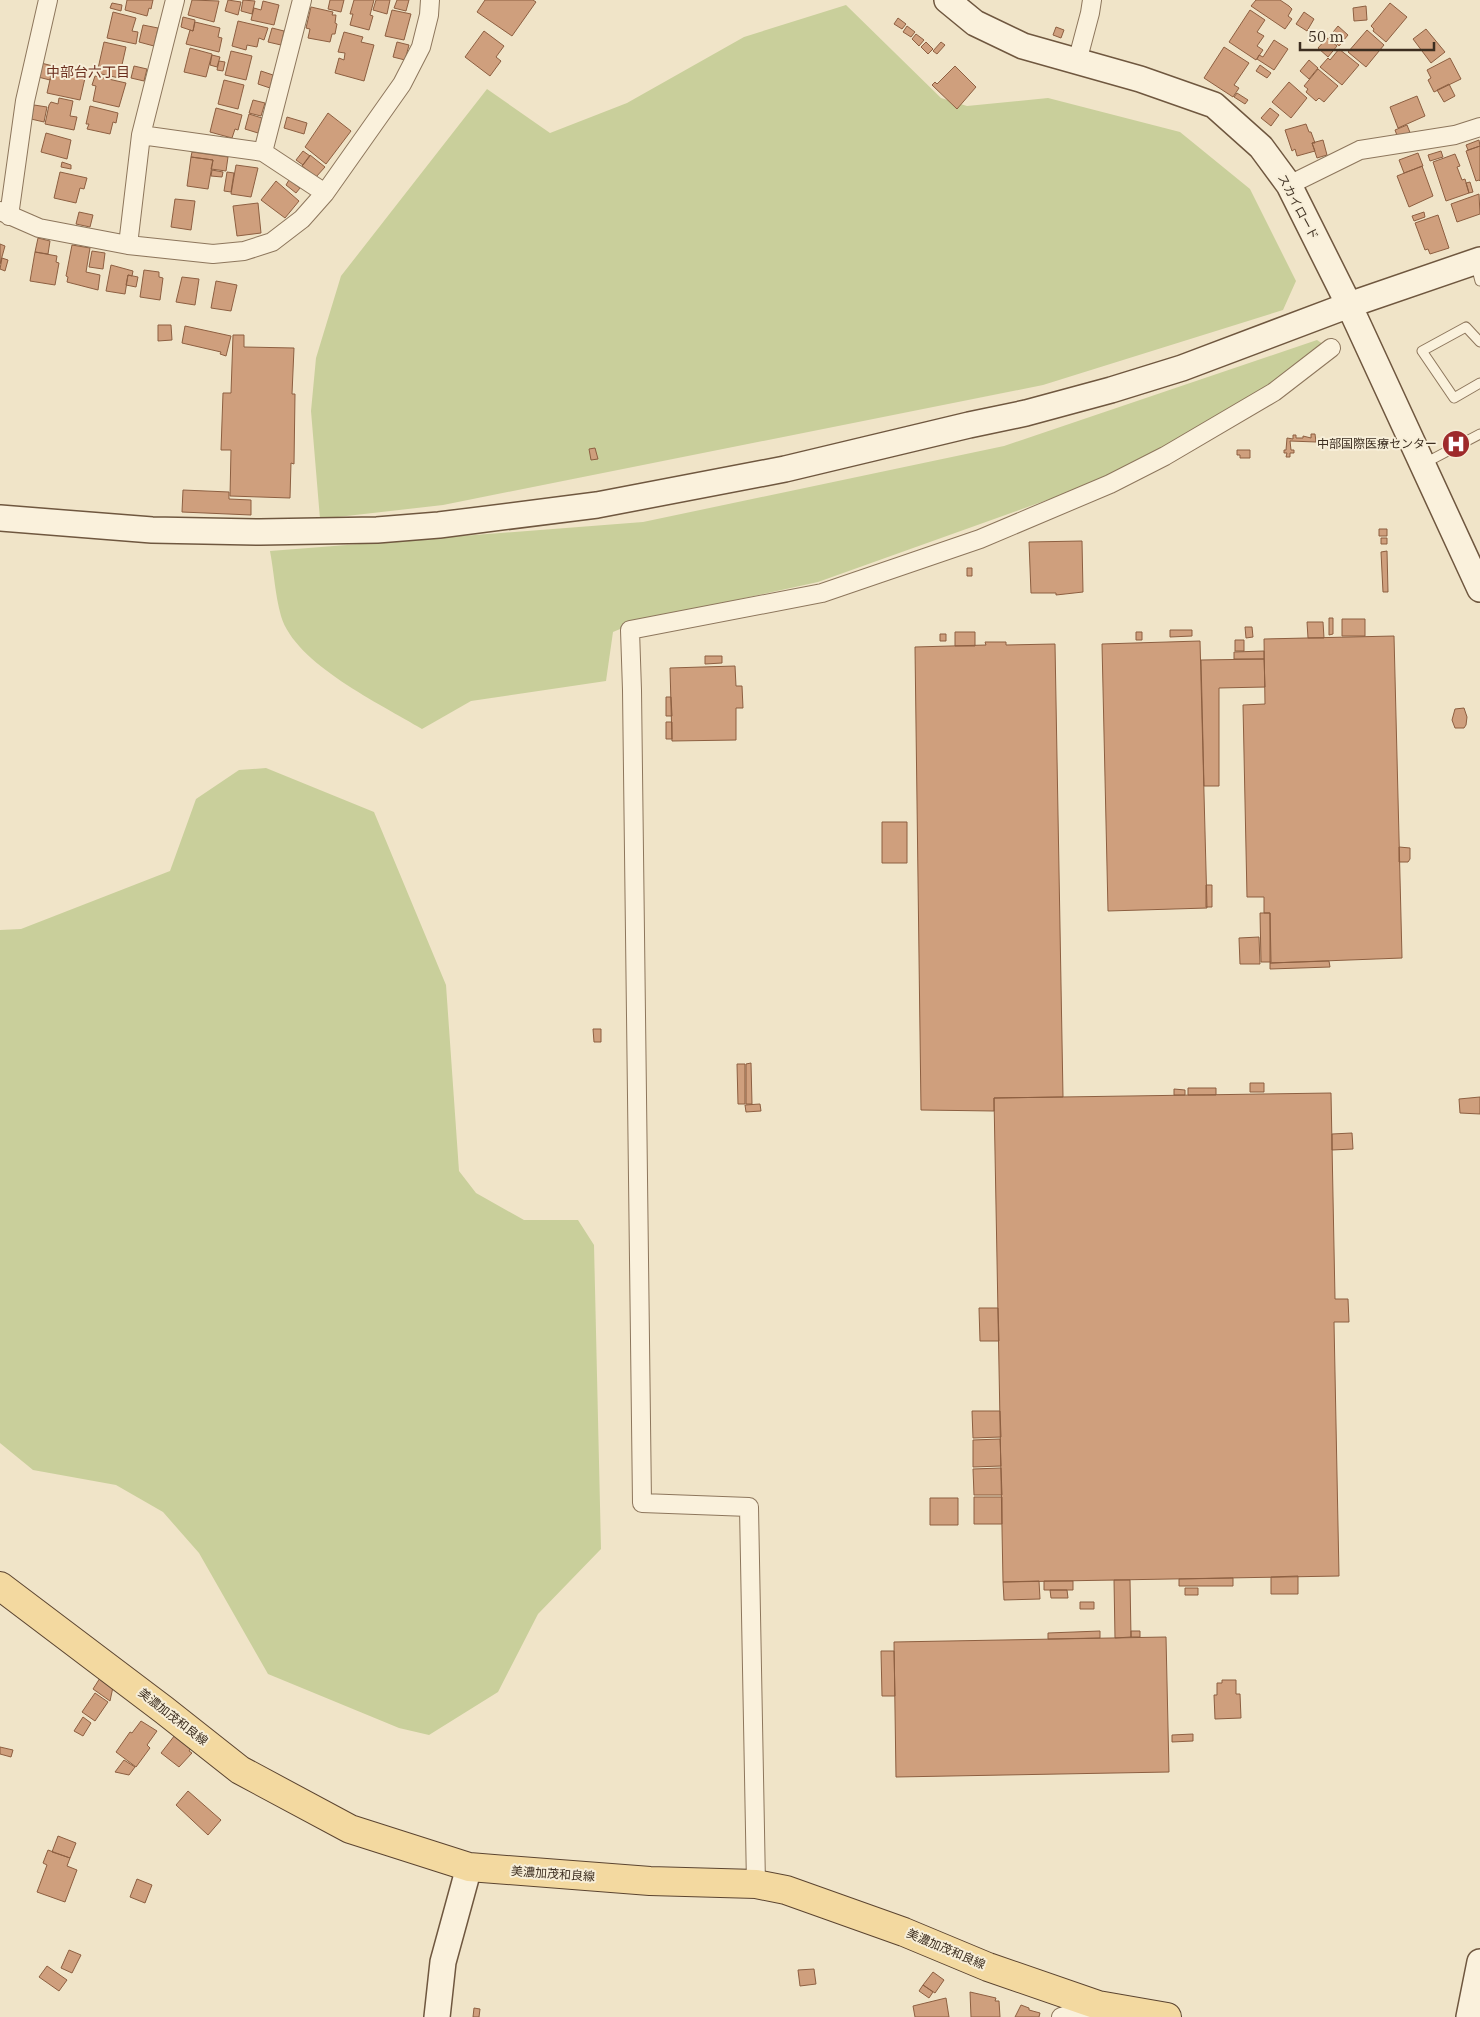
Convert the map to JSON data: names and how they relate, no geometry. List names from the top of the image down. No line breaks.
{"streets":{"main road":["美濃加茂和良線"],"street":["スカイロード"]},"districts":["中部台六丁目"],"places":{"hospital":["中部国際医療センター"]},"scale_bar":"50 m"}
